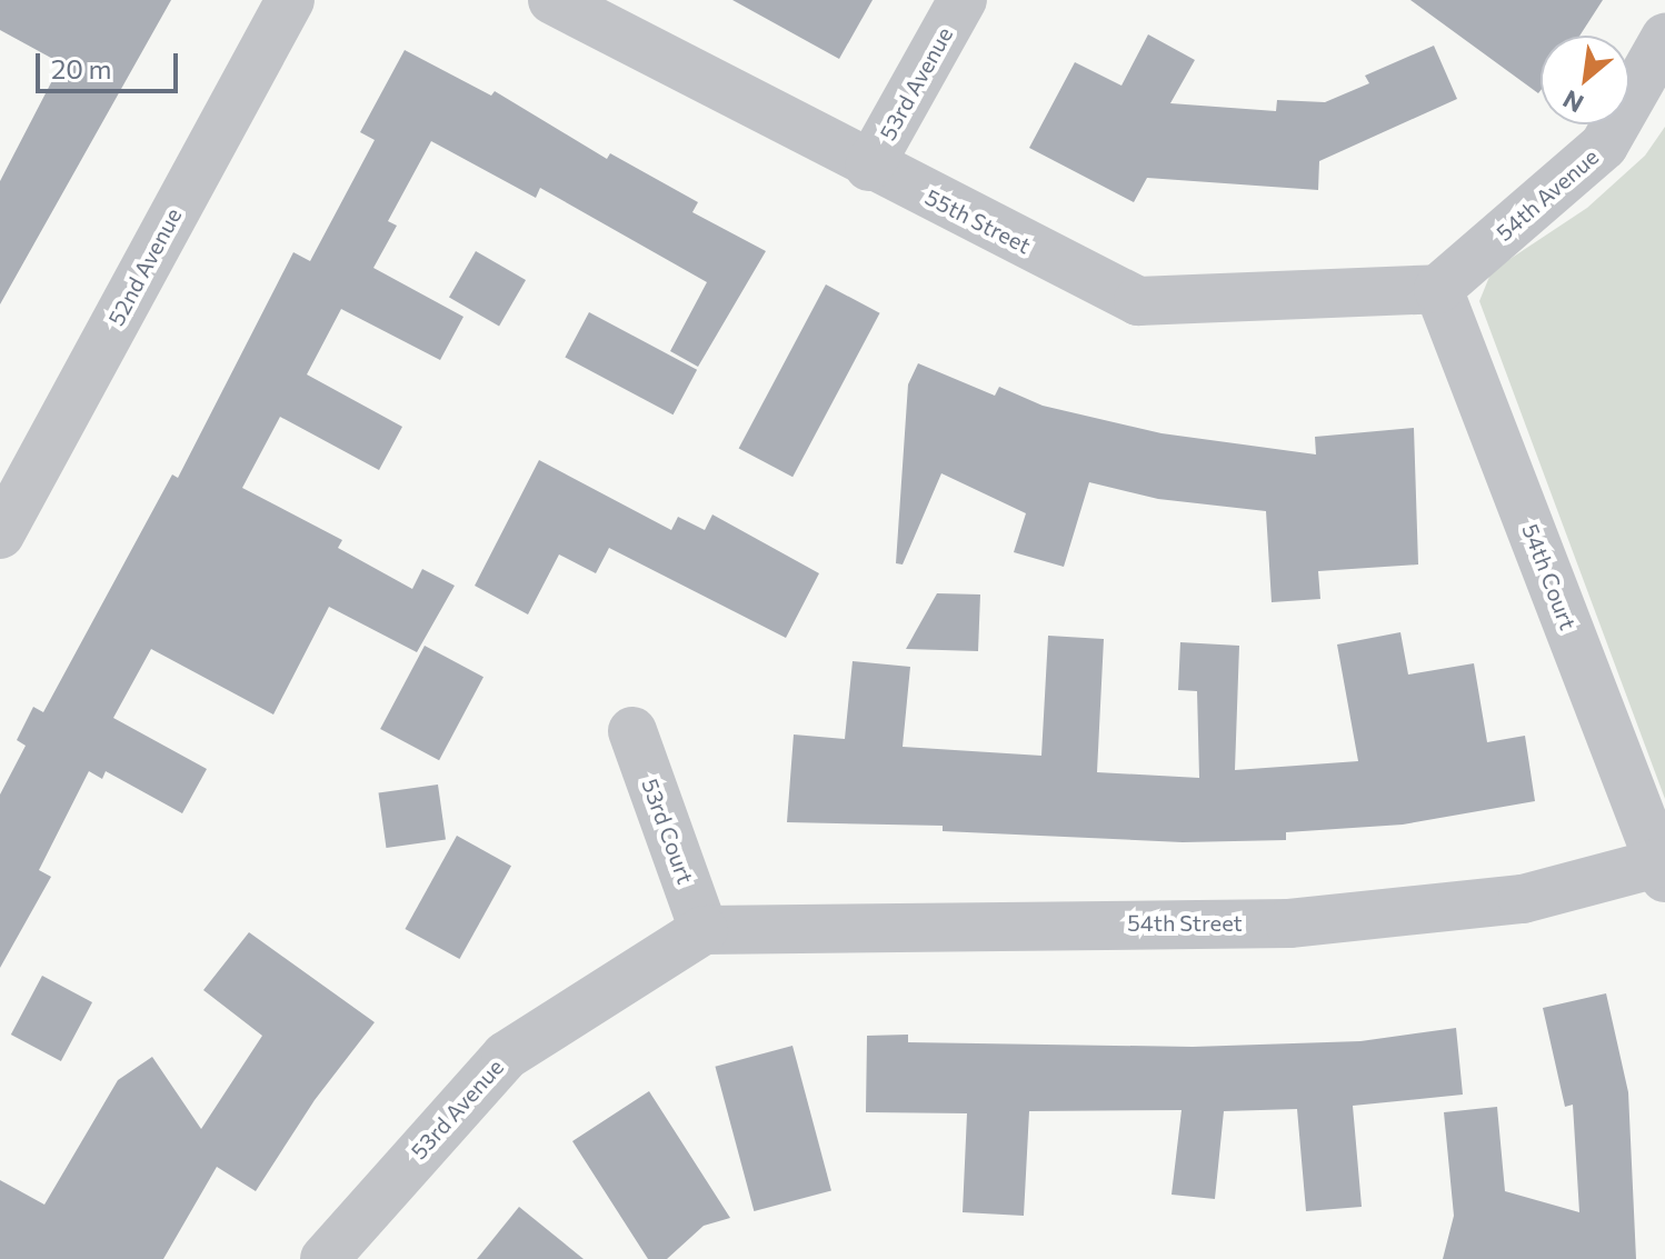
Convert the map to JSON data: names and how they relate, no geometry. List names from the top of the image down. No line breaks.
{"streets":{"street":["53rd Avenue","54th Avenue","55th Street","52nd Avenue","54th Court","53rd Court","54th Street"]},"crossings":[["53rd Avenue","55th Street"],["53rd Avenue","53rd Court"],["53rd Avenue","54th Street"],["54th Avenue","55th Street"],["54th Avenue","54th Court"],["55th Street","54th Court"],["54th Court","54th Street"],["53rd Court","54th Street"]],"scale_bar":"20 m","north":"bottom left"}
